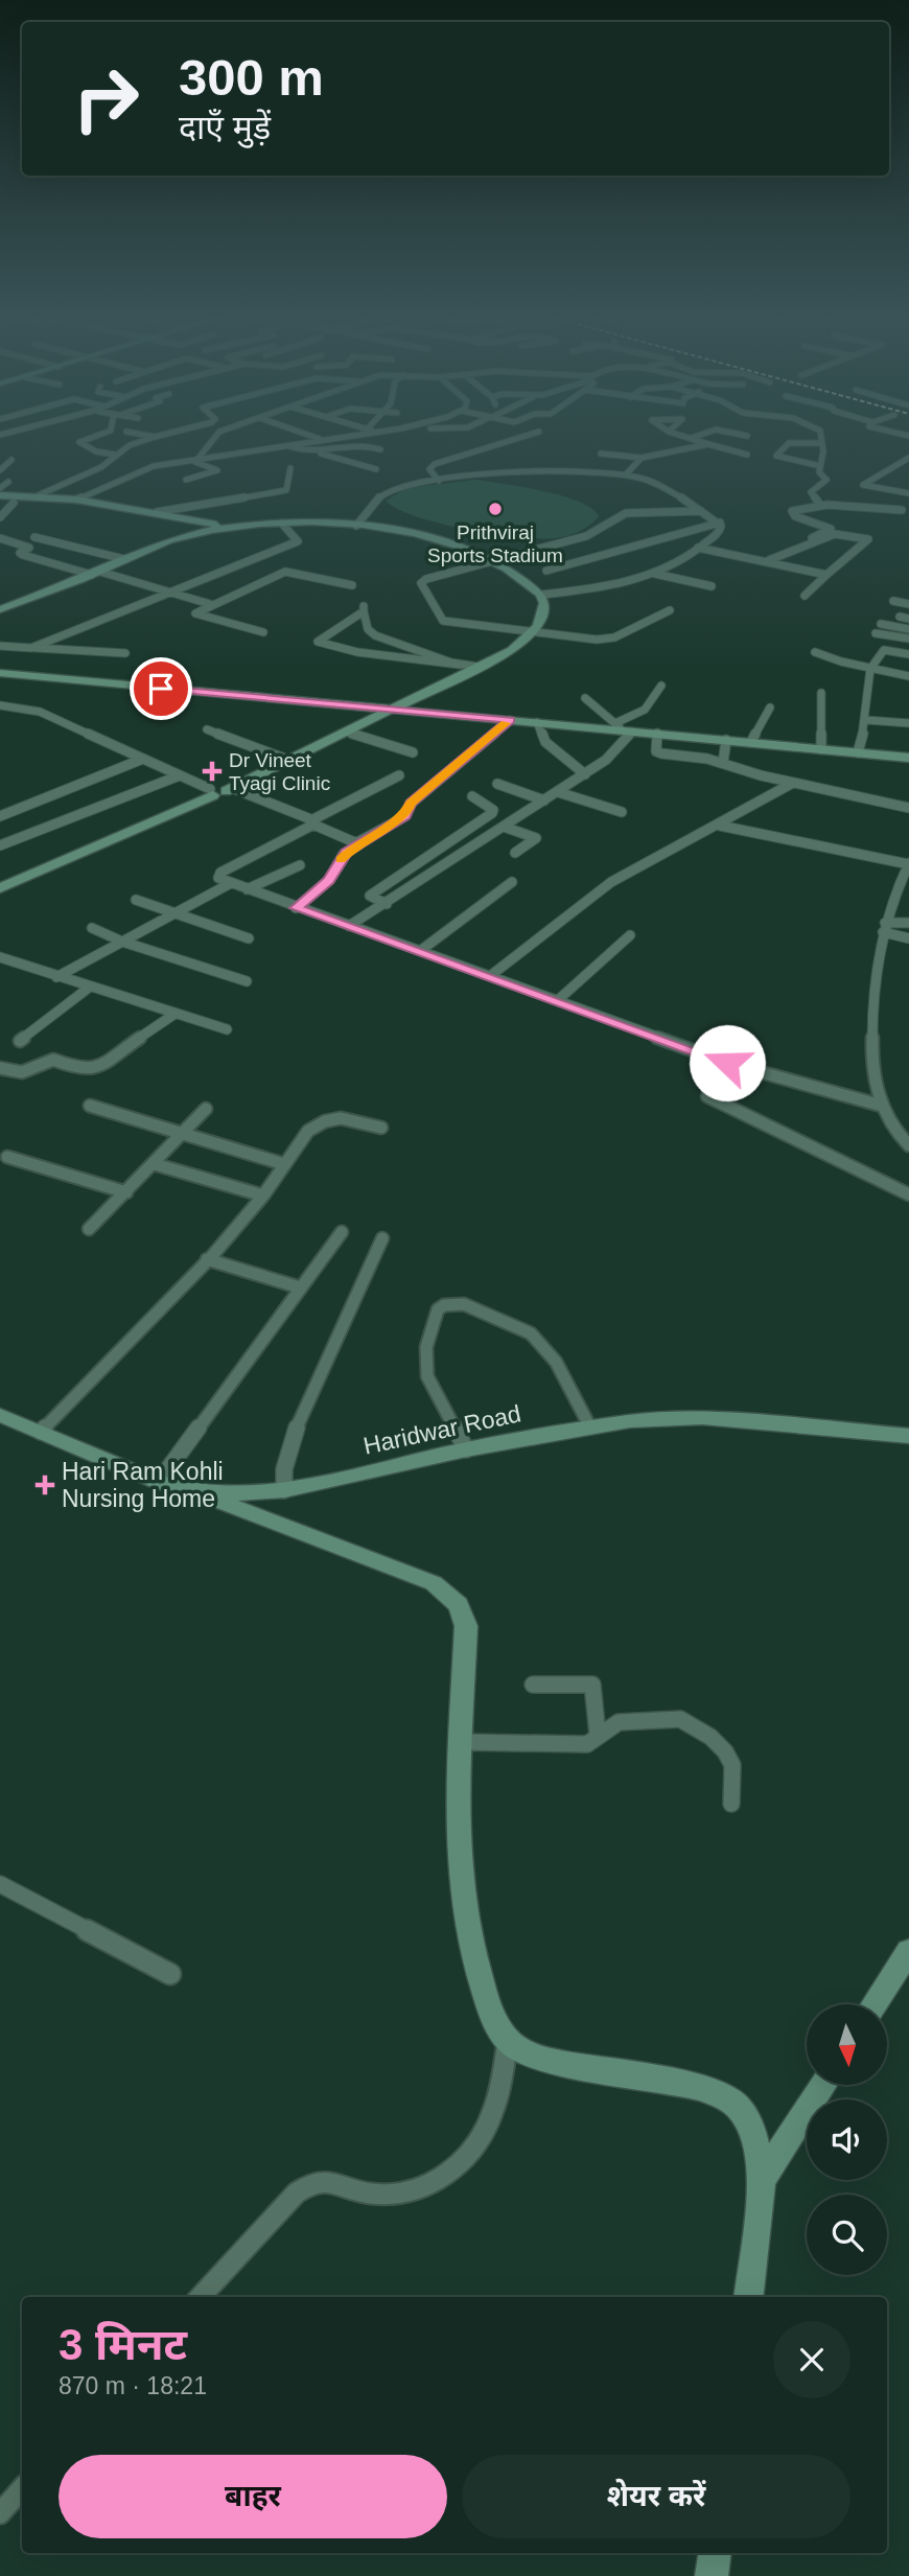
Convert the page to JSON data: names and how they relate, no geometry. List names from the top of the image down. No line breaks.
{"streets":{"street":["Haridwar Road"]},"places":{"other":["Prithviraj Sports Stadium"],"health":["Dr Vineet Tyagi Clinic","Hari Ram Kohli Nursing Home"]},"north":"bottom","page":{"turn":["300 m","दाएँ मुड़ें"],"heading":["3 मिनट","870 m · 18:21"],"buttons":["बाहर","शेयर करें"]}}
